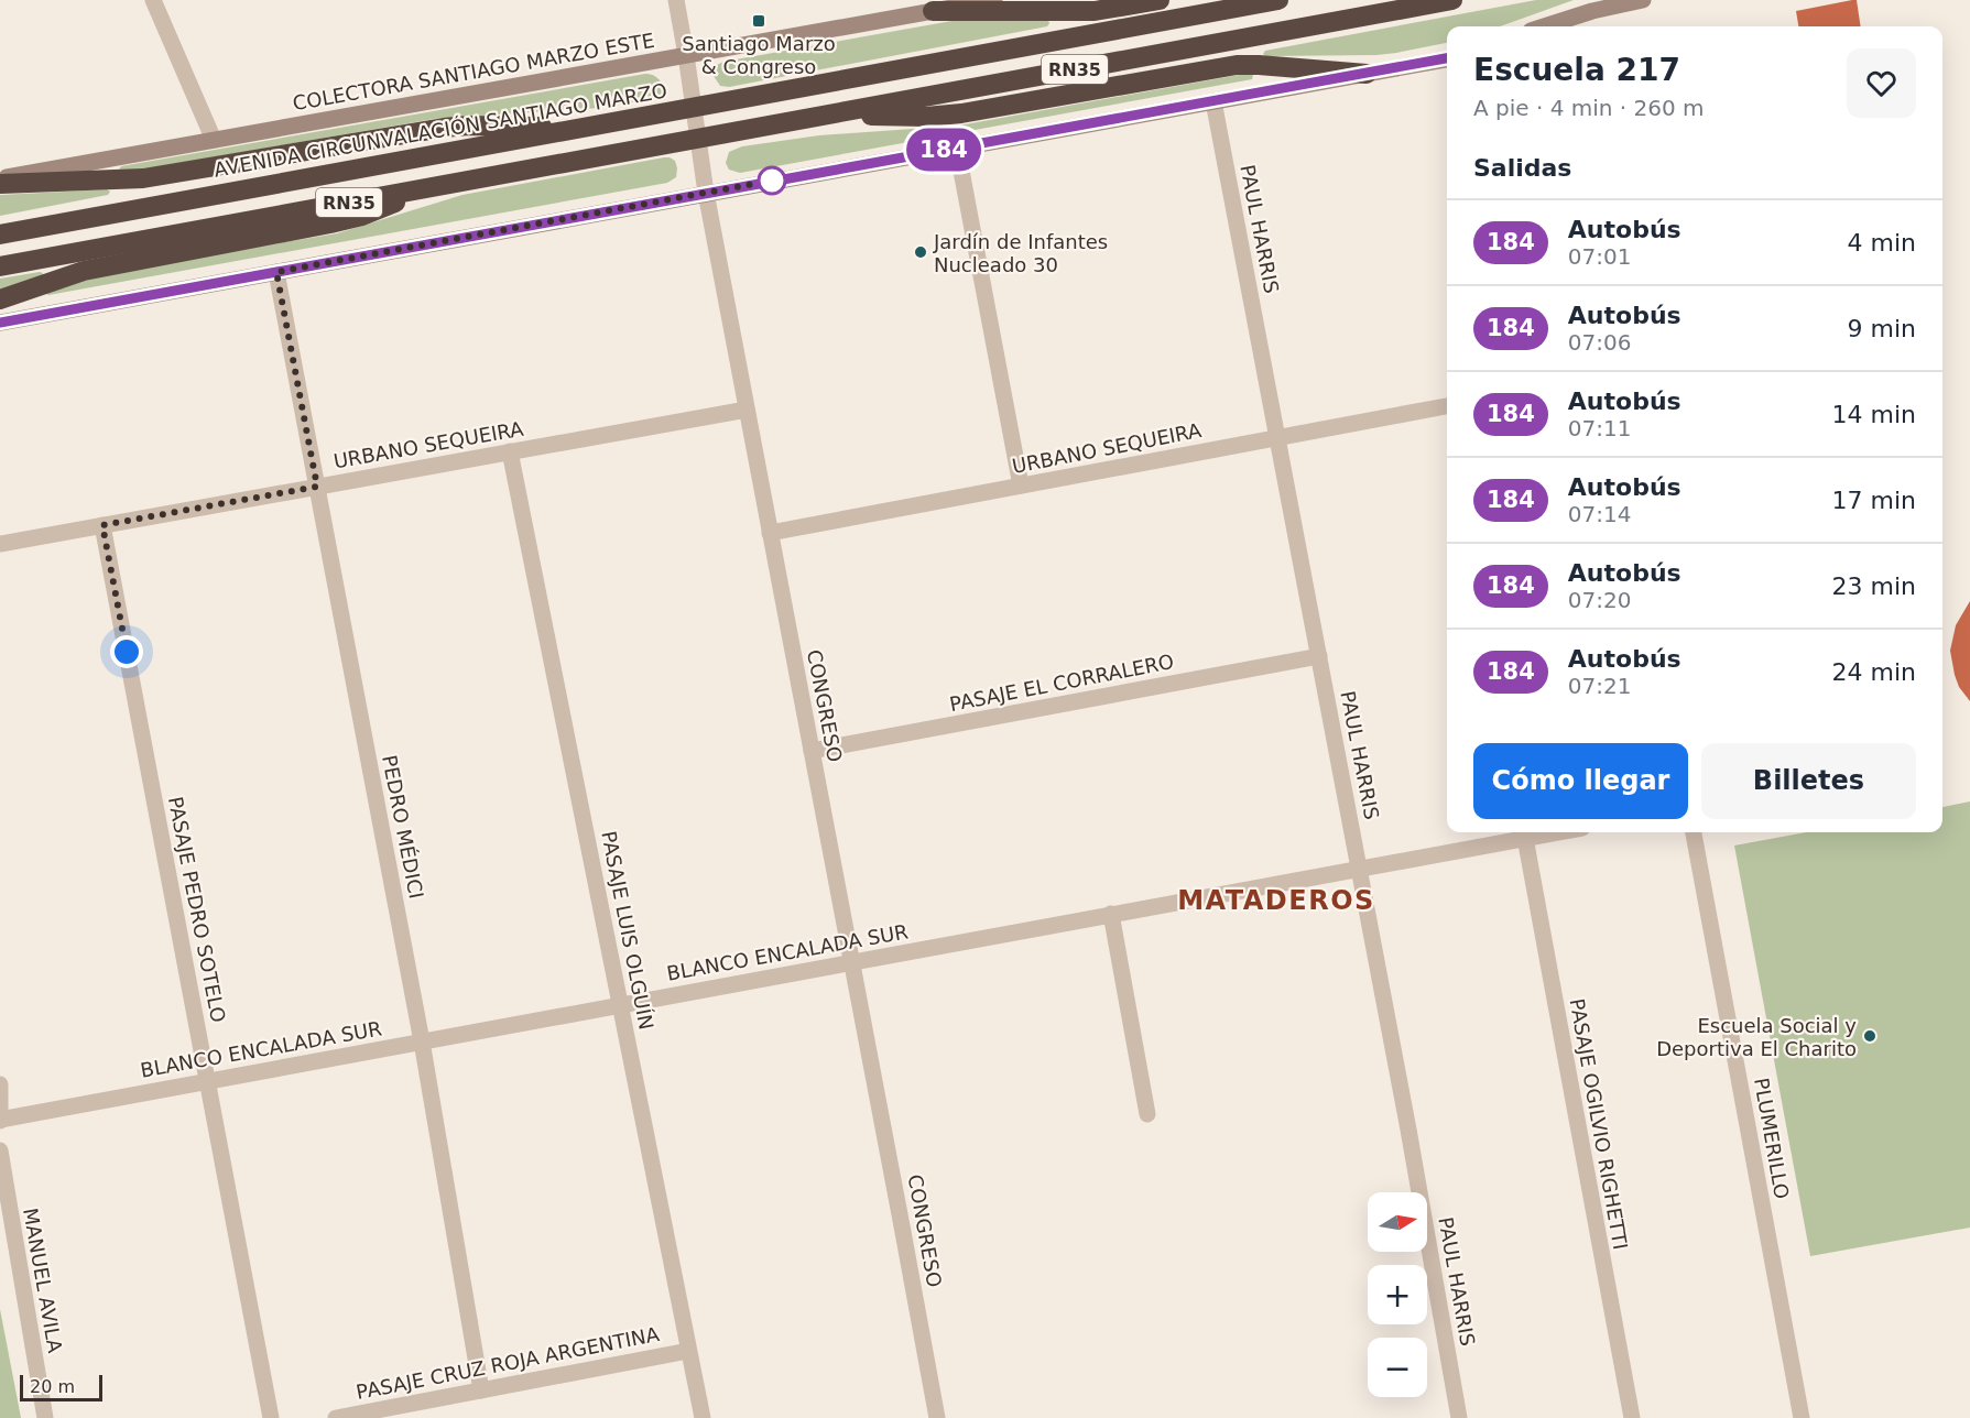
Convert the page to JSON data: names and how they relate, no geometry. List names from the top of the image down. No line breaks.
{"streets":{"highway":["RN35","AVENIDA CIRCUNVALACIÓN SANTIAGO MARZO"],"street":["COLECTORA SANTIAGO MARZO ESTE","PAUL HARRIS","URBANO SEQUEIRA","PASAJE EL CORRALERO","CONGRESO","PEDRO MÉDICI","PASAJE PEDRO SOTELO","PASAJE LUIS OLGUÍN","BLANCO ENCALADA SUR","PASAJE OGILVIO RIGHETTI","PLUMERILLO","MANUEL AVILA","PASAJE CRUZ ROJA ARGENTINA"]},"crossings":[["RN35","CONGRESO"],["COLECTORA SANTIAGO MARZO ESTE","CONGRESO"],["AVENIDA CIRCUNVALACIÓN SANTIAGO MARZO","CONGRESO"],["PAUL HARRIS","URBANO SEQUEIRA"],["PAUL HARRIS","PASAJE EL CORRALERO"],["PAUL HARRIS","BLANCO ENCALADA SUR"],["URBANO SEQUEIRA","CONGRESO"],["URBANO SEQUEIRA","PEDRO MÉDICI"],["URBANO SEQUEIRA","PASAJE PEDRO SOTELO"],["URBANO SEQUEIRA","PASAJE LUIS OLGUÍN"],["PASAJE EL CORRALERO","CONGRESO"],["CONGRESO","BLANCO ENCALADA SUR"],["PEDRO MÉDICI","BLANCO ENCALADA SUR"],["PEDRO MÉDICI","PASAJE CRUZ ROJA ARGENTINA"],["PASAJE PEDRO SOTELO","BLANCO ENCALADA SUR"],["PASAJE LUIS OLGUÍN","BLANCO ENCALADA SUR"],["PASAJE LUIS OLGUÍN","PASAJE CRUZ ROJA ARGENTINA"],["BLANCO ENCALADA SUR","PASAJE OGILVIO RIGHETTI"]],"districts":["MATADEROS"],"places":{"transit":["Santiago Marzo & Congreso"],"other":["Jardín de Infantes Nucleado 30","Escuela Social y Deportiva El Charito"]},"lines":["bus line 184"],"scale_bar":"20 m","north":"right","page":{"on_map":"184","heading":[["Escuela 217","A pie · 4 min · 260 m"],"Salidas"],"list":[{"mark":"184","name":"Autobús","note":"07:01","value":"4 min"},{"mark":"184","name":"Autobús","note":"07:06","value":"9 min"},{"mark":"184","name":"Autobús","note":"07:11","value":"14 min"},{"mark":"184","name":"Autobús","note":"07:14","value":"17 min"},{"mark":"184","name":"Autobús","note":"07:20","value":"23 min"},{"mark":"184","name":"Autobús","note":"07:21","value":"24 min"}],"buttons":["Cómo llegar","Billetes"],"map_buttons":["+","−"],"scale":"20 m"}}
